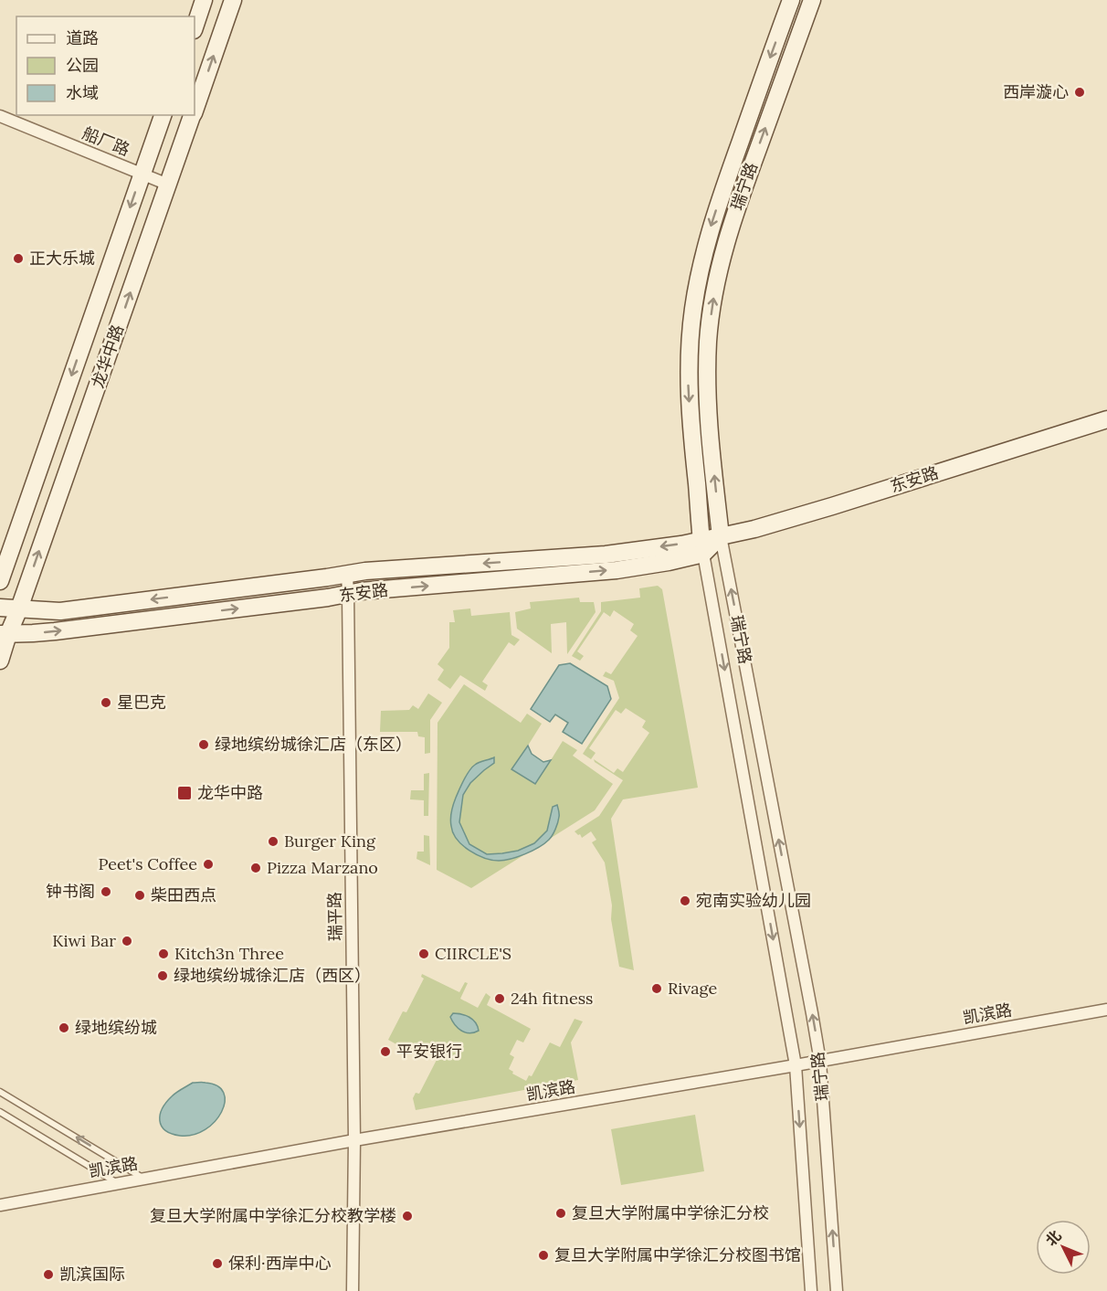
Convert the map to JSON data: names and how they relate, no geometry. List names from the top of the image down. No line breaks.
{"streets":{"street":["船厂路","瑞宁路","龙华中路","东安路","瑞平路","凯滨路"]},"crossings":[["船厂路","龙华中路"],["瑞宁路","东安路"],["瑞宁路","凯滨路"],["龙华中路","东安路"],["东安路","瑞平路"],["瑞平路","凯滨路"]],"places":{"other":["西岸漩心","正大乐城","星巴克","绿地缤纷城徐汇店（东区）","Burger King","Peet's Coffee","Pizza Marzano","钟书阁","柴田西点","宛南实验幼儿园","Kiwi Bar","Kitch3n Three","CIIRCLE'S","绿地缤纷城徐汇店（西区）","Rivage","24h fitness","绿地缤纷城","平安银行","复旦大学附属中学徐汇分校","复旦大学附属中学徐汇分校教学楼","复旦大学附属中学徐汇分校图书馆","保利·西岸中心","凯滨国际"],"transit":["龙华中路"]},"legend":["道路","公园","水域"],"north":"top left"}
